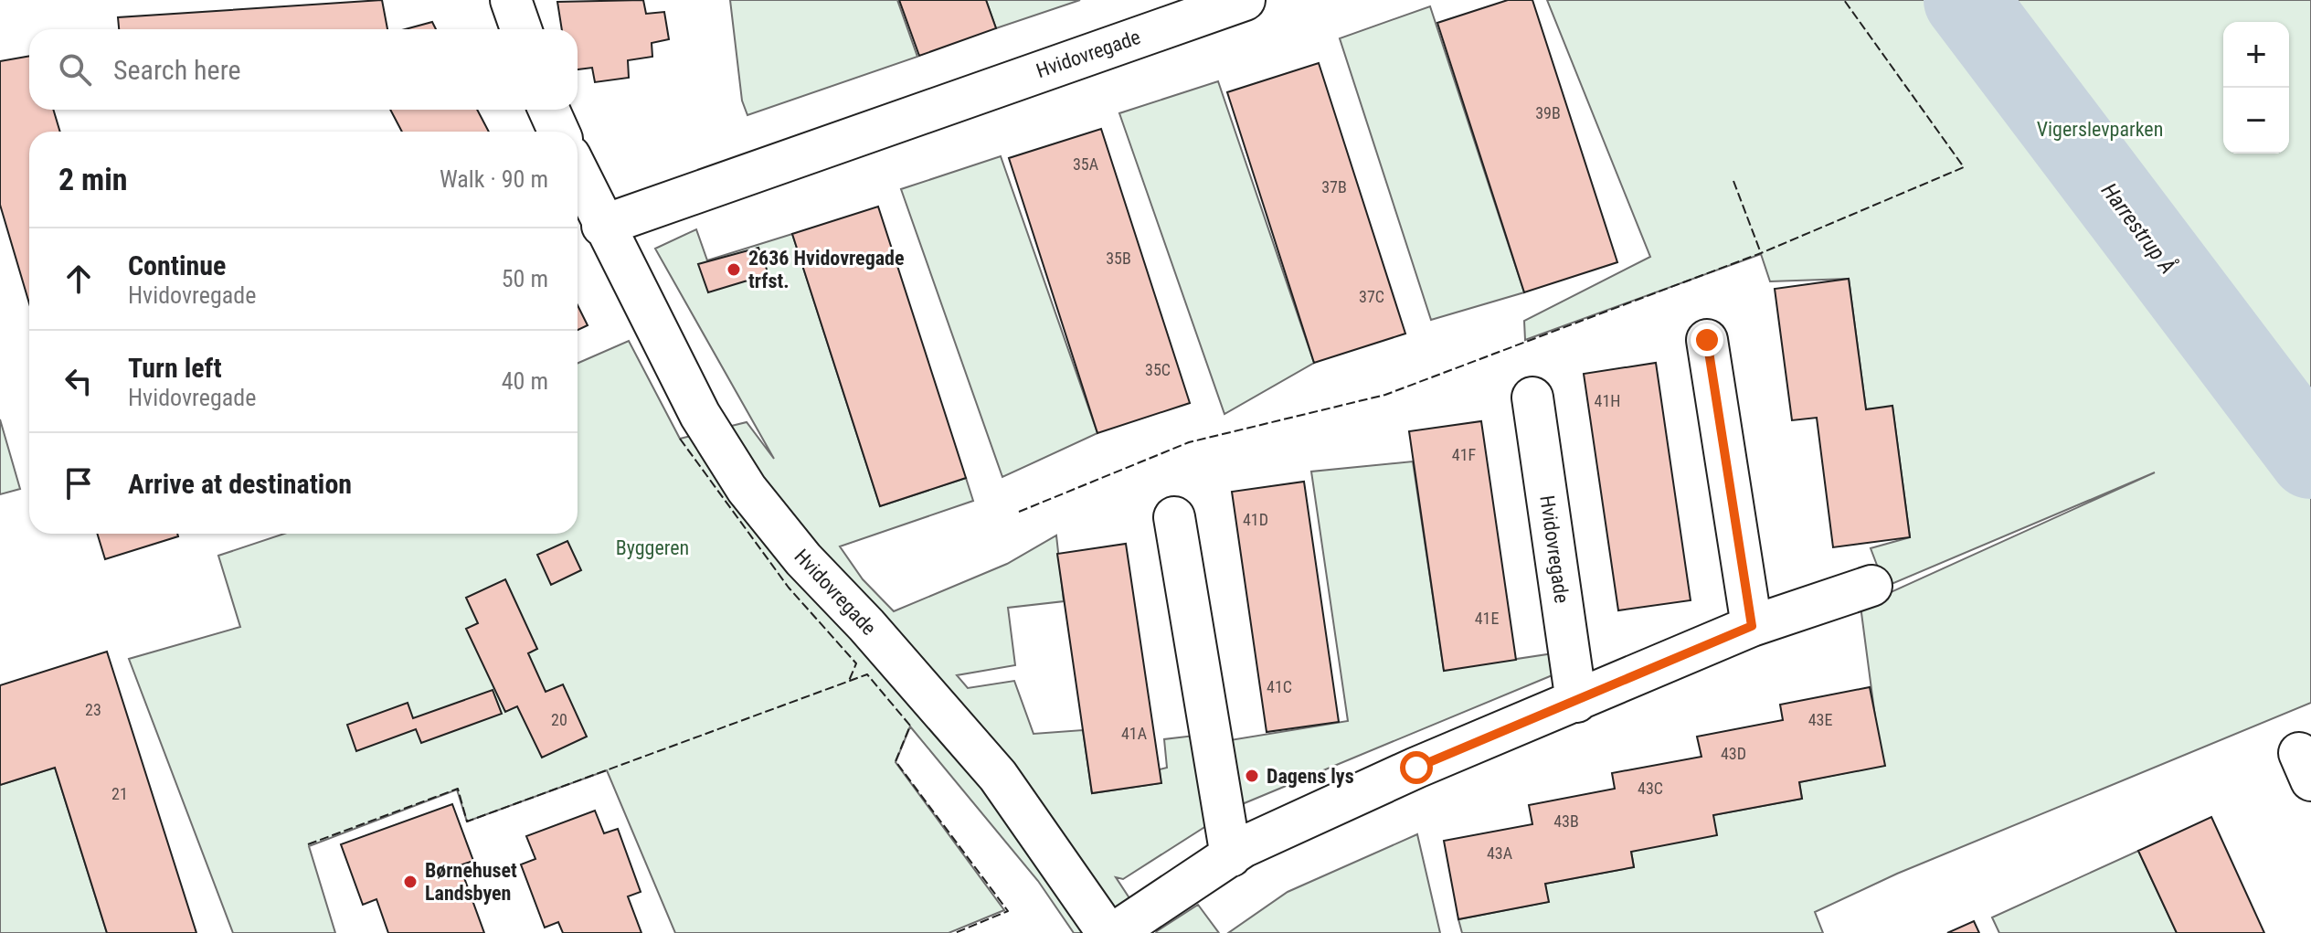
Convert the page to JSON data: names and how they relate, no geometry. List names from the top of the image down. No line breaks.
{"streets":{"street":["Hvidovregade"]},"water":["Harrestrup Å"],"parks":["Vigerslevparken","Byggeren"],"places":["2636 Hvidovregade trfst.","Dagens lys","Børnehuset Landsbyen"],"house_numbers":["39B","35A","37B","35B","37C","35C","41H","41F","41D","41E","41C","23","20","43E","41A","43D","43C","21","43B","43A"],"page":{"map_buttons":["+","−"],"search":"Search here","heading":["2 min","Walk · 90 m"],"list":[["Continue","Hvidovregade","50 m"],["Turn left","Hvidovregade","40 m"],"Arrive at destination"]}}
